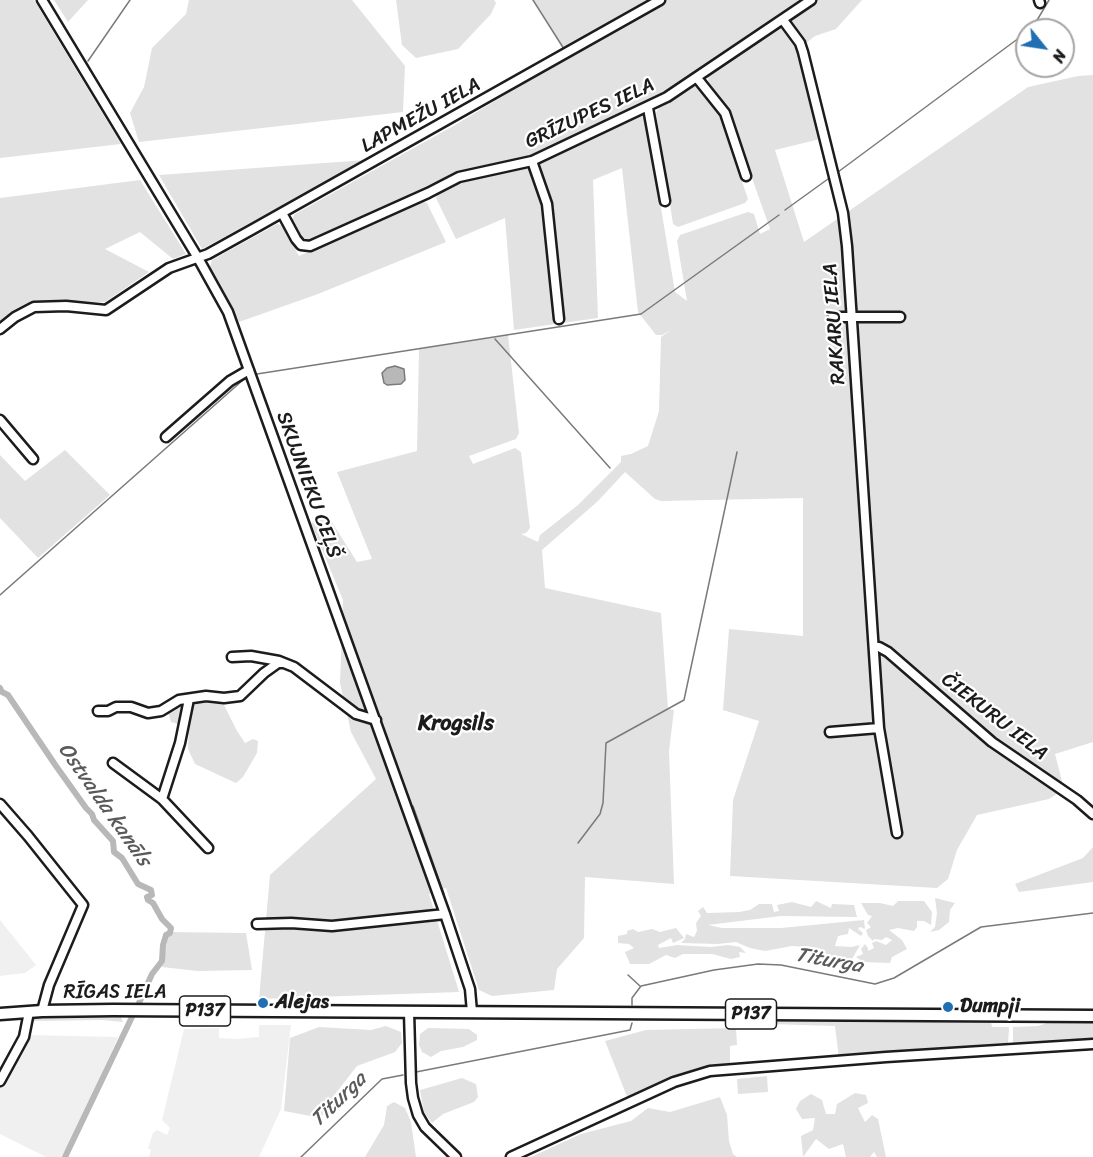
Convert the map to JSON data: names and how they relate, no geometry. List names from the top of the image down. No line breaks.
{"streets":{"main road":["RĪGAS IELA","P137"],"street":["GRĪZUPES IELA","LAPMEŽU IELA","RAKARU IELA","SKUJNIEKU CEĻŠ","ČIEKURU IELA"]},"crossings":[["GRĪZUPES IELA","LAPMEŽU IELA"],["GRĪZUPES IELA","RAKARU IELA"],["LAPMEŽU IELA","SKUJNIEKU CEĻŠ"],["RAKARU IELA","ČIEKURU IELA"],["SKUJNIEKU CEĻŠ","P137"],["RĪGAS IELA","P137"]],"districts":["Krogsils"],"water":["Ostvalda kanāls","Titurga"],"places":["Alejas","Dumpji"],"north":"bottom right"}
